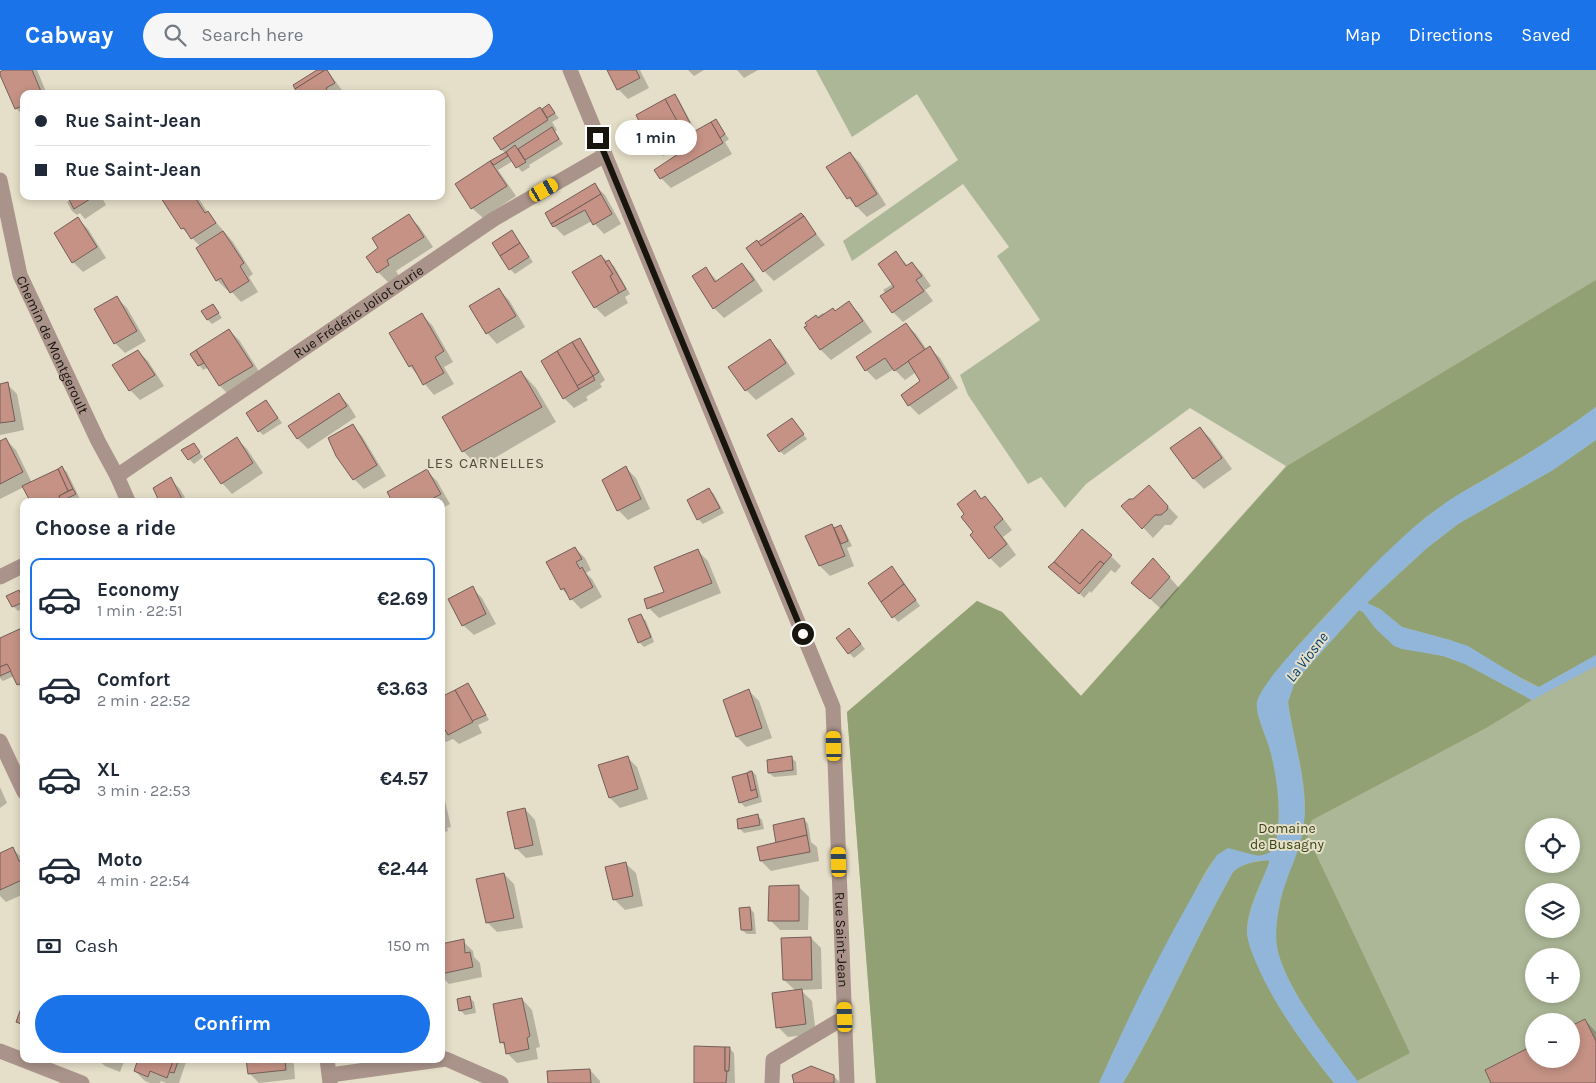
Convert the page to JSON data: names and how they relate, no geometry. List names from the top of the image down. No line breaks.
{"streets":{"street":["Rue Frédéric Joliot Curie","Chemin de Montgeroult","Rue Saint-Jean"]},"crossings":[["Rue Frédéric Joliot Curie","Chemin de Montgeroult"],["Rue Frédéric Joliot Curie","Rue Saint-Jean"]],"districts":["LES CARNELLES"],"water":["La Viosne"],"parks":["Domaine de Busagny"],"page":{"header":"Cabway","search":"Search here","nav":["Map","Directions","Saved"],"banner":["Rue Saint-Jean","Rue Saint-Jean"],"bubble":"1 min","heading":"Choose a ride","list":[{"name":"Economy","note":"1 min · 22:51","value":"€2.69"},{"name":"Comfort","note":"2 min · 22:52","value":"€3.63"},{"name":"XL","note":"3 min · 22:53","value":"€4.57"},{"name":"Moto","note":"4 min · 22:54","value":"€2.44"}],"map_buttons":["+","−"],"pay":["Cash","150 m"],"buttons":"Confirm"}}
